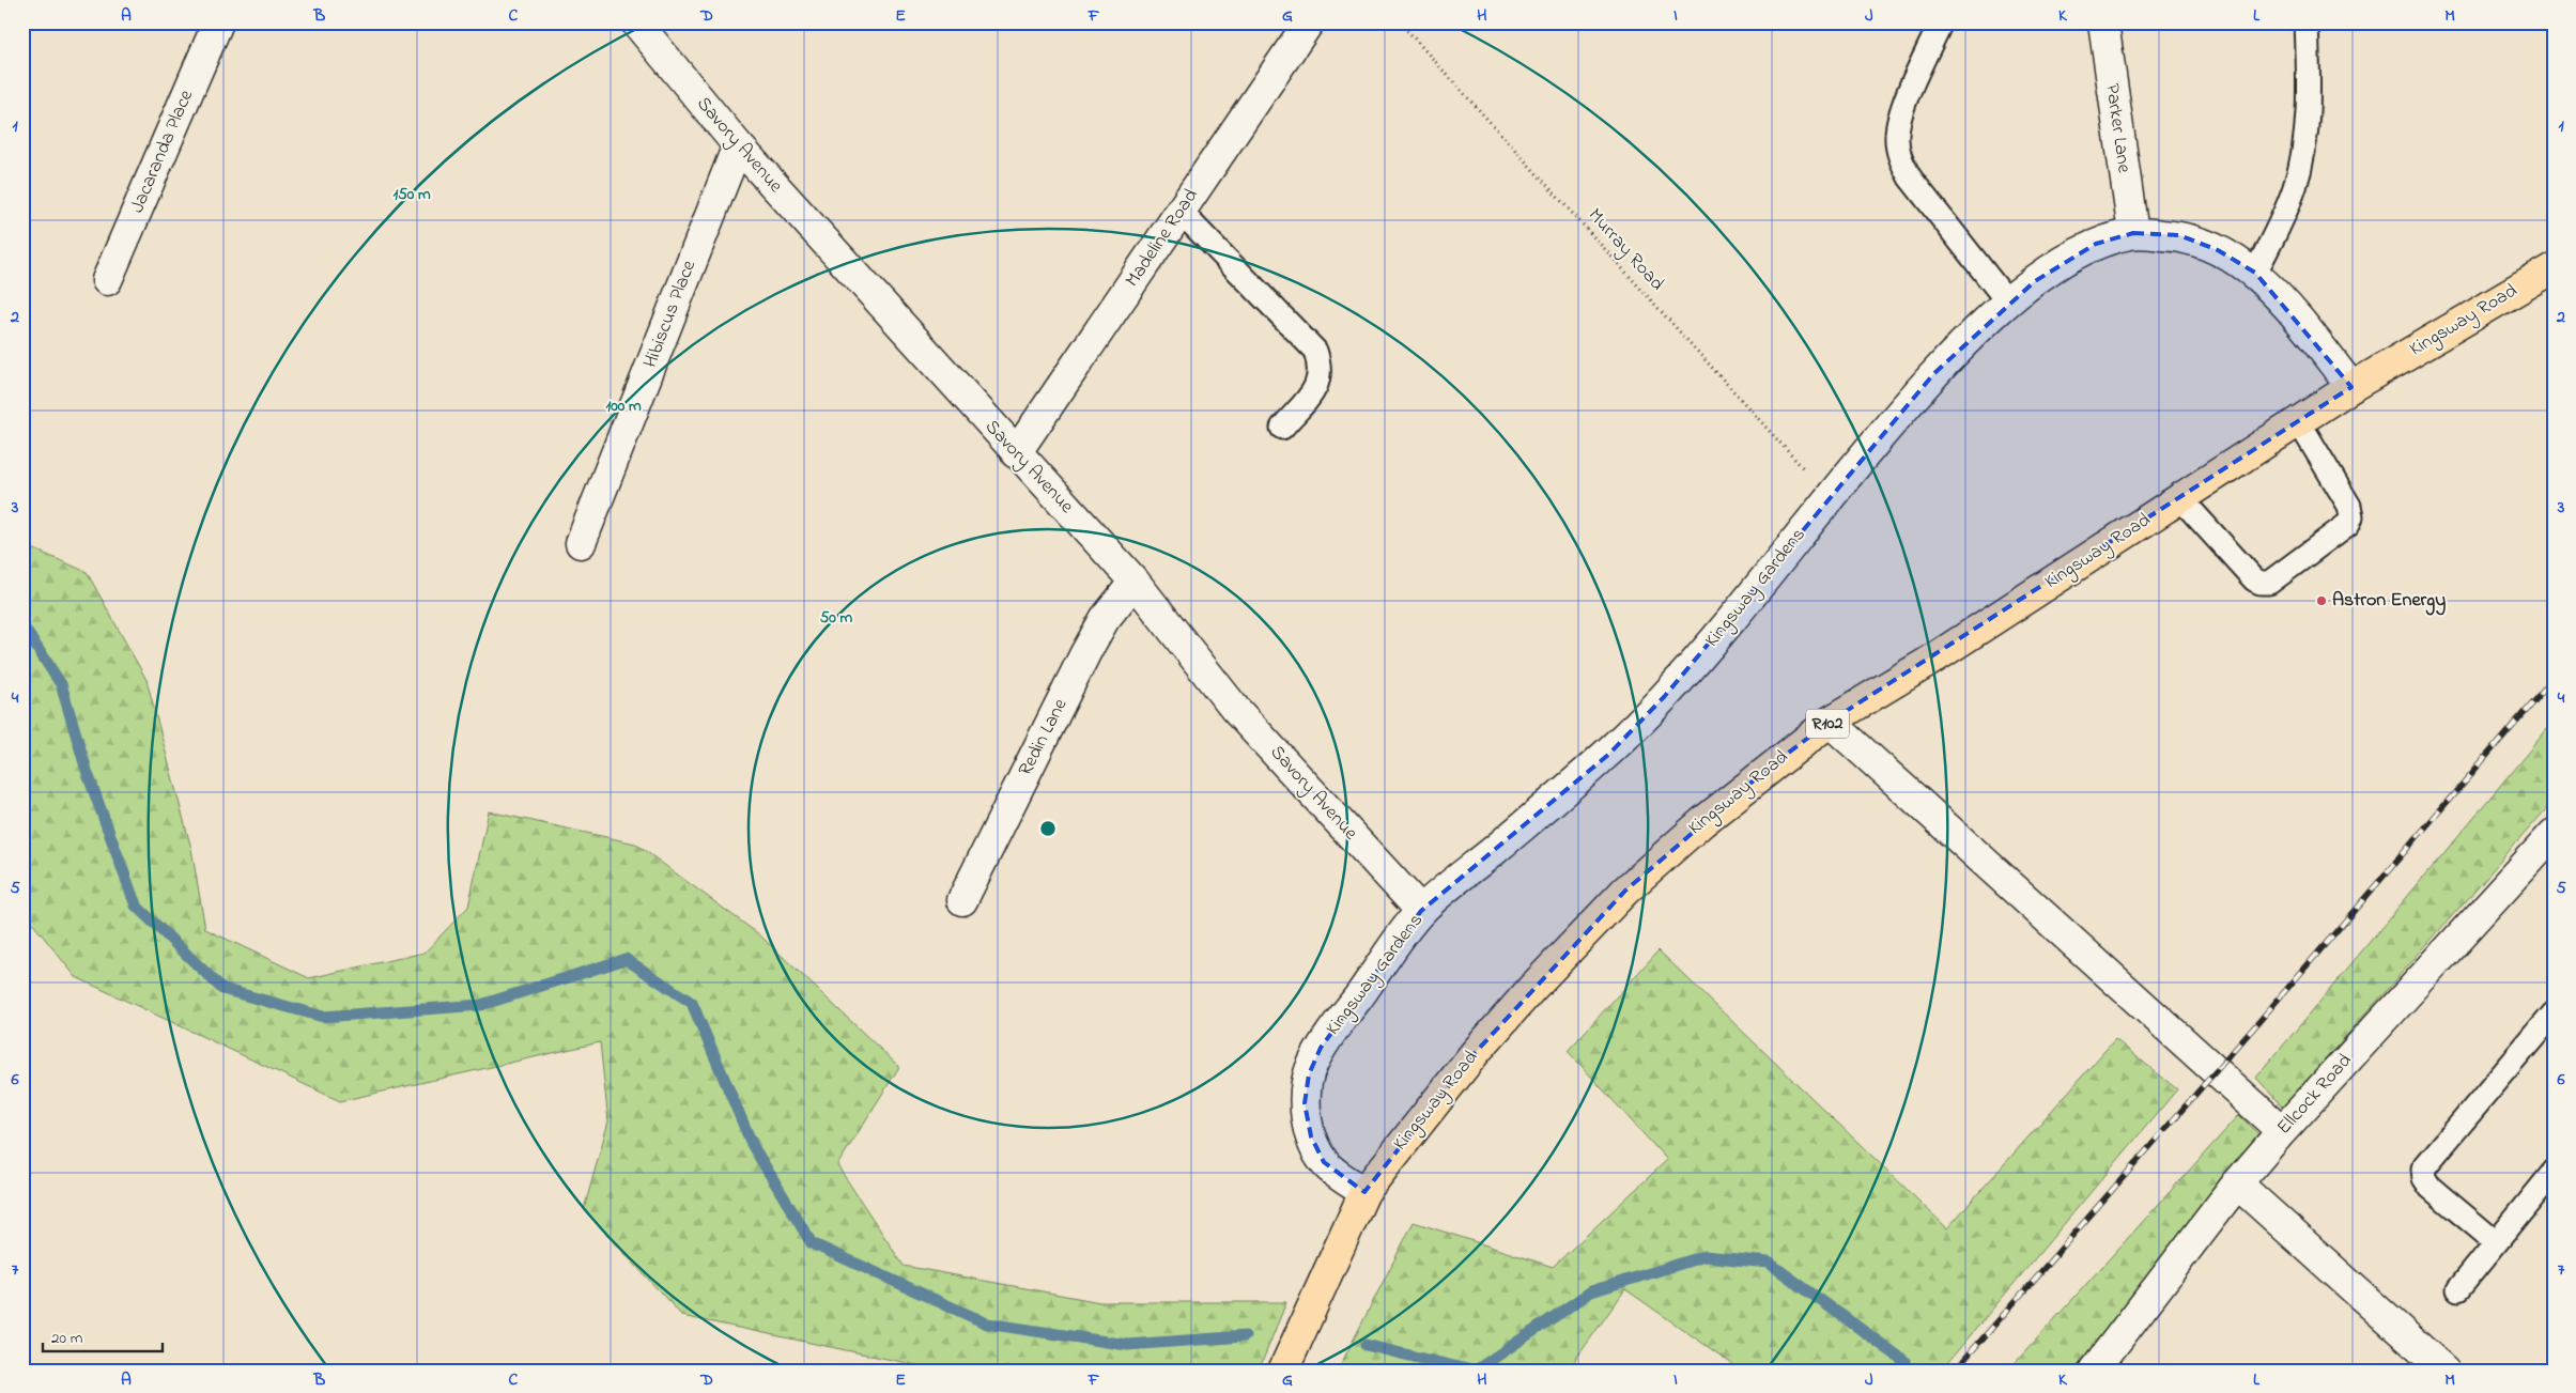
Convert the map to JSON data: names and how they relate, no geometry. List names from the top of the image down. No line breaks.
{"streets":{"main road":["Kingsway Road","R102"],"street":["Parker Lane","Savory Avenue","Jacaranda Place","Madeline Road","Hibiscus Place","Kingsway Gardens","Redin Lane","Ellcock Road"],"path":["Murray Road"]},"crossings":[["Parker Lane","Kingsway Gardens"],["Savory Avenue","Madeline Road"],["Savory Avenue","Hibiscus Place"],["Savory Avenue","Kingsway Gardens"],["Savory Avenue","Redin Lane"],["Murray Road","Kingsway Gardens"],["Kingsway Road","Kingsway Gardens"]],"places":["Astron Energy"],"scale_bar":"20 m","grid":{"columns":["A","B","C","D","E","F","G","H","I","J","K","L","M"],"rows":["1","2","3","4","5","6","7"]},"rings":["150 m","100 m","50 m"]}
